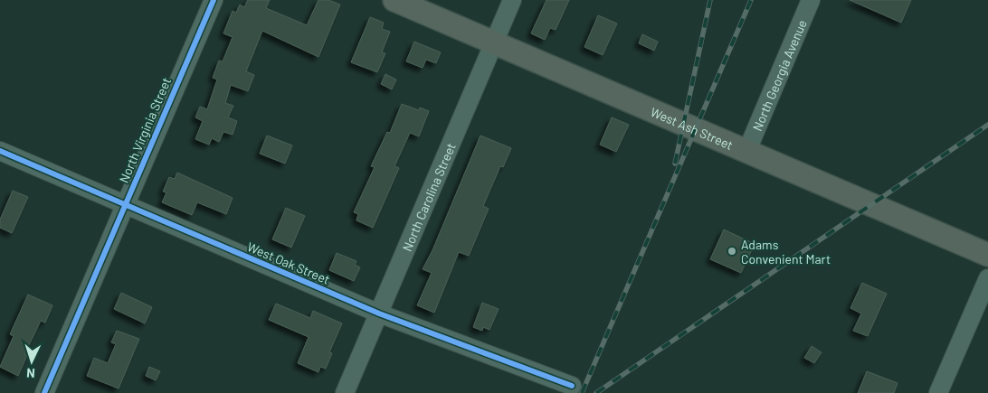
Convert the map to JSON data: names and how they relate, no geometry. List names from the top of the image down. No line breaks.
{"streets":{"main road":["West Ash Street"],"street":["North Georgia Avenue","North Virginia Street","North Carolina Street","West Oak Street"]},"crossings":[["North Georgia Avenue","West Ash Street"],["West Ash Street","North Carolina Street"],["North Virginia Street","West Oak Street"],["North Carolina Street","West Oak Street"]],"places":["Adams Convenient Mart"],"north":"bottom"}
